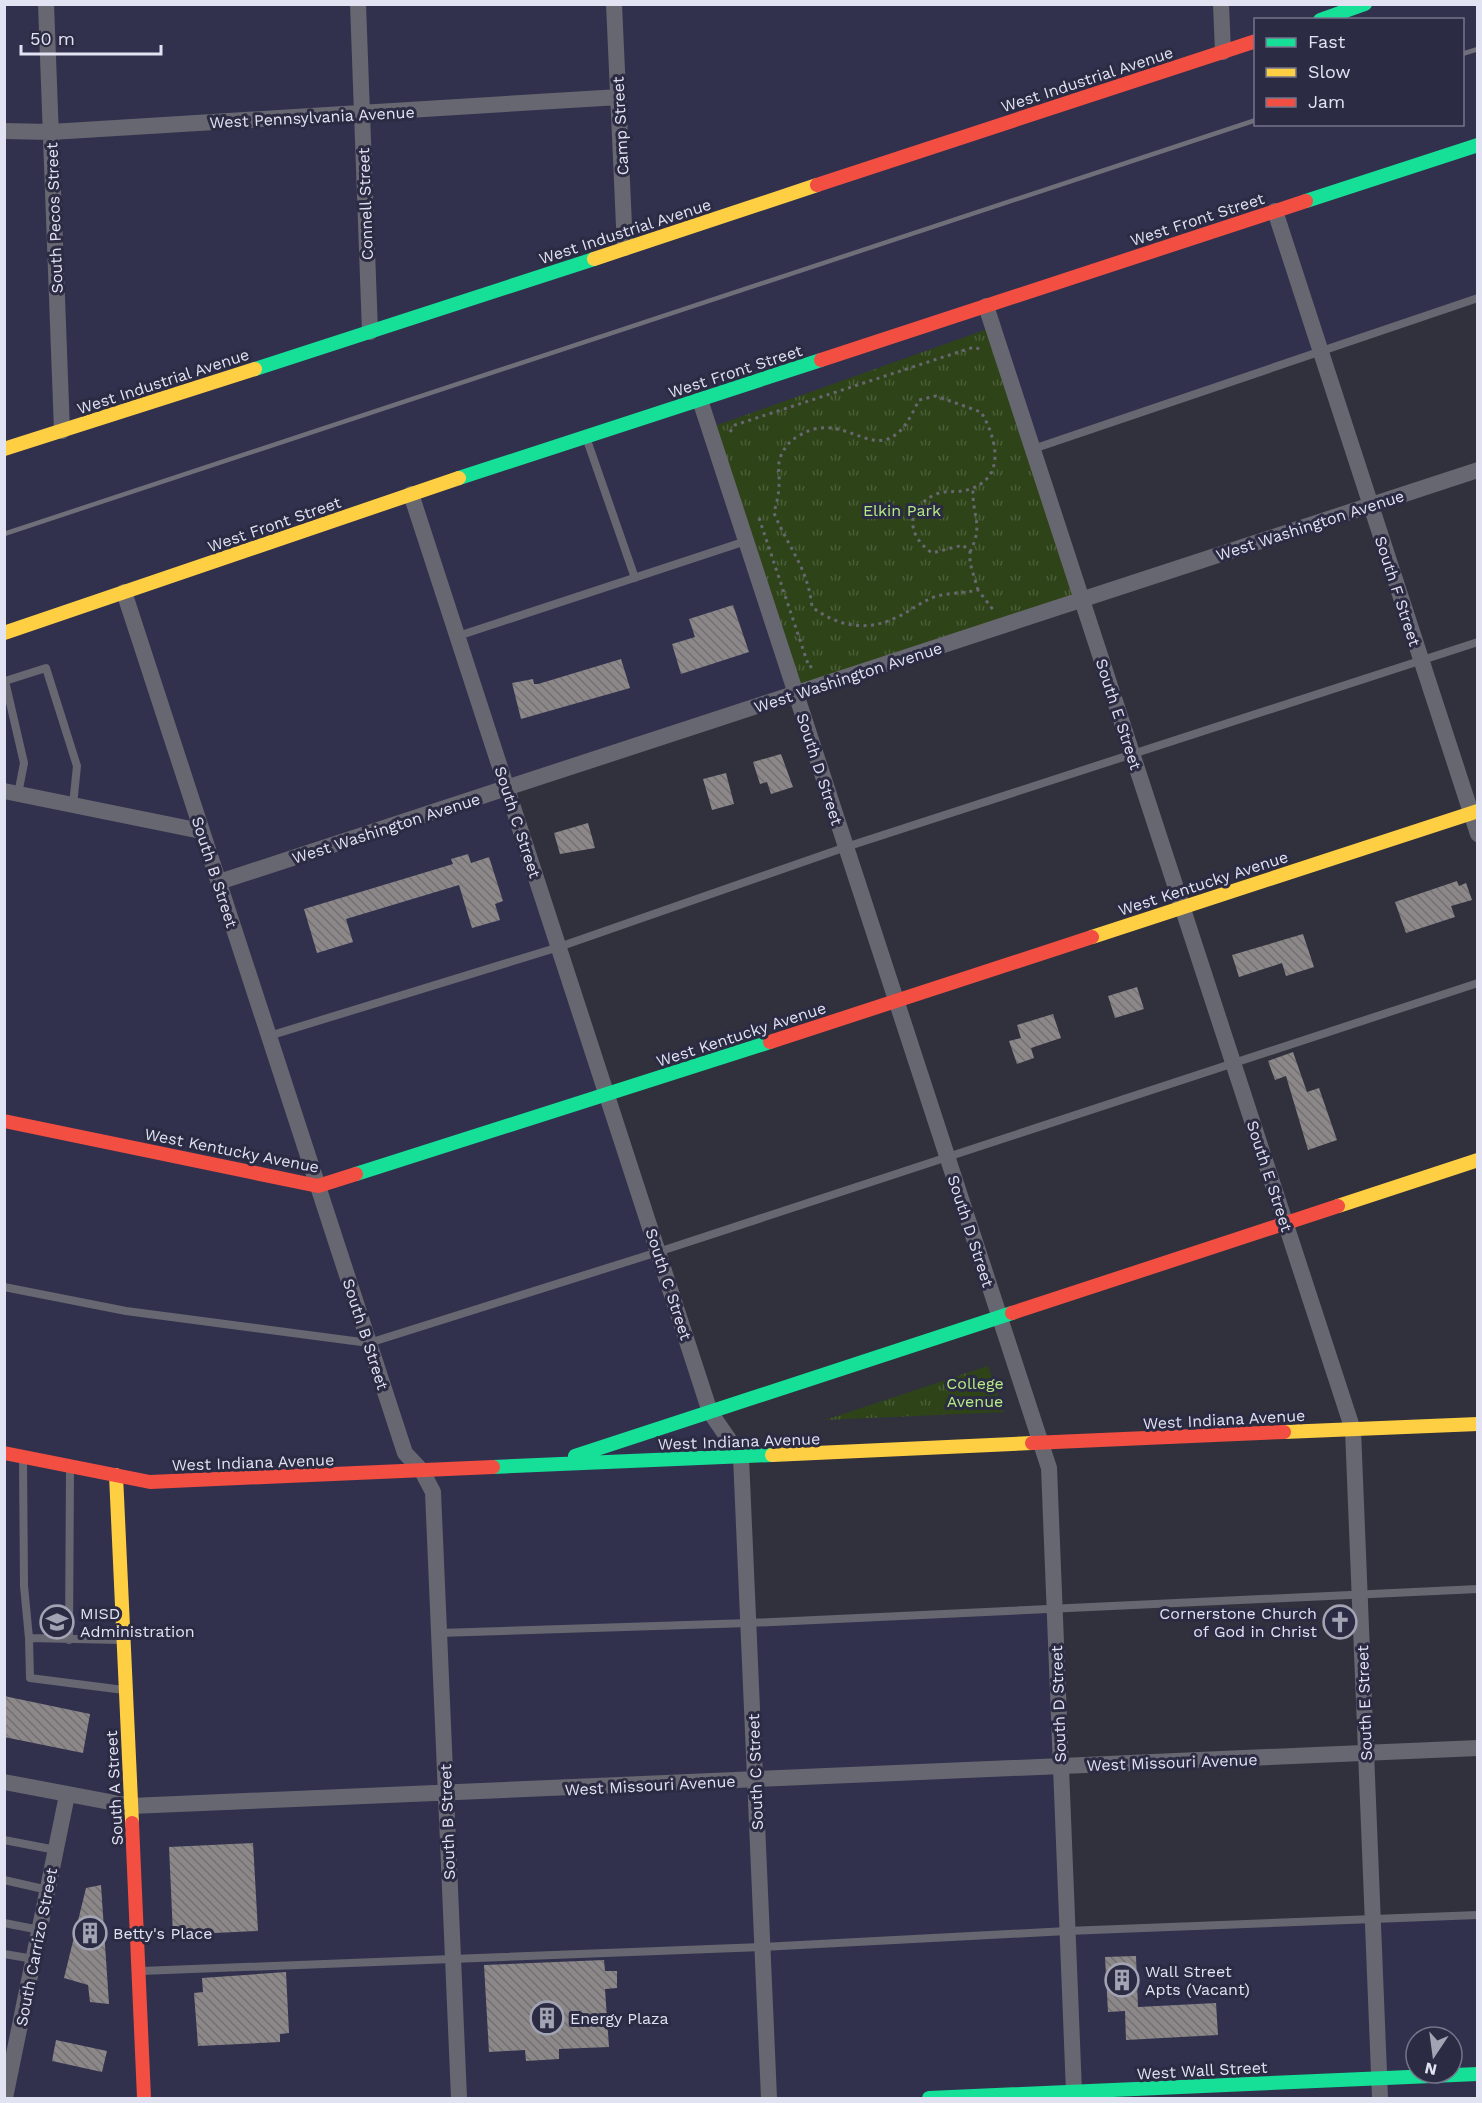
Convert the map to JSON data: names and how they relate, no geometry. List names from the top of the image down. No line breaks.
{"streets":{"street":["West Industrial Avenue","West Pennsylvania Avenue","Camp Street","Connell Street","South Pecos Street","West Front Street","West Washington Avenue","South F Street","South E Street","South D Street","South C Street","South B Street","West Kentucky Avenue","West Indiana Avenue","West Missouri Avenue","South A Street","South Carrizo Street","West Wall Street"]},"crossings":[["West Industrial Avenue","Camp Street"],["West Industrial Avenue","Connell Street"],["West Industrial Avenue","South Pecos Street"],["West Pennsylvania Avenue","Camp Street"],["West Pennsylvania Avenue","Connell Street"],["West Pennsylvania Avenue","South Pecos Street"],["West Front Street","South F Street"],["West Front Street","South E Street"],["West Front Street","South D Street"],["West Front Street","South C Street"],["West Front Street","South B Street"],["West Washington Avenue","South F Street"],["West Washington Avenue","South E Street"],["West Washington Avenue","South D Street"],["West Washington Avenue","South C Street"],["West Washington Avenue","South B Street"],["South F Street","West Kentucky Avenue"],["South E Street","West Kentucky Avenue"],["South E Street","West Indiana Avenue"],["South E Street","West Missouri Avenue"],["South E Street","West Wall Street"],["South D Street","West Kentucky Avenue"],["South D Street","West Indiana Avenue"],["South D Street","West Missouri Avenue"],["South D Street","West Wall Street"],["South C Street","West Kentucky Avenue"],["South C Street","West Indiana Avenue"],["South C Street","West Missouri Avenue"],["South B Street","West Kentucky Avenue"],["South B Street","West Indiana Avenue"],["South B Street","West Missouri Avenue"],["West Indiana Avenue","South A Street"],["West Missouri Avenue","South A Street"],["West Missouri Avenue","South Carrizo Street"]],"parks":["Elkin Park","College Avenue"],"places":{"school or university":["MISD Administration"],"church":["Cornerstone Church of God in Christ"],"building":["Betty's Place","Wall Street Apts (Vacant)","Energy Plaza"]},"legend":["Fast","Slow","Jam"],"scale_bar":"50 m","north":"bottom"}
